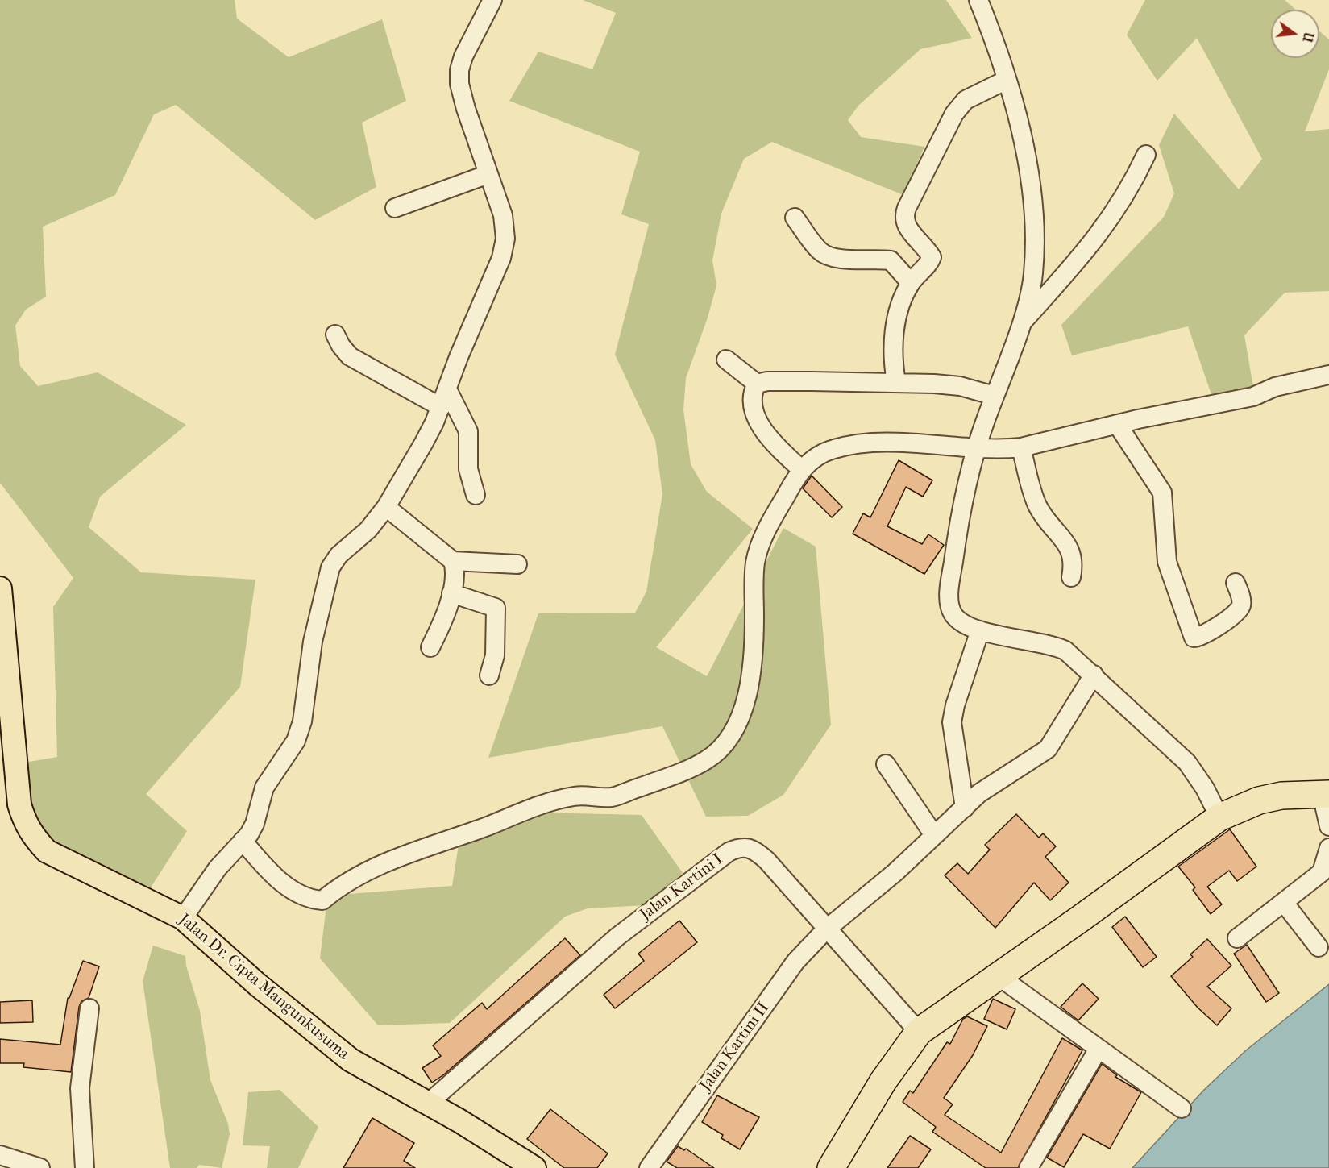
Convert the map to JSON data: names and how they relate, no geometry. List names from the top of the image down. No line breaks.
{"streets":{"main road":["Jalan Dr. Cipta Mangunkusuma"],"street":["Jalan Kartini I","Jalan Kartini II"]},"crossings":[["Jalan Kartini I","Jalan Dr. Cipta Mangunkusuma"],["Jalan Kartini I","Jalan Kartini II"]],"north":"right"}
